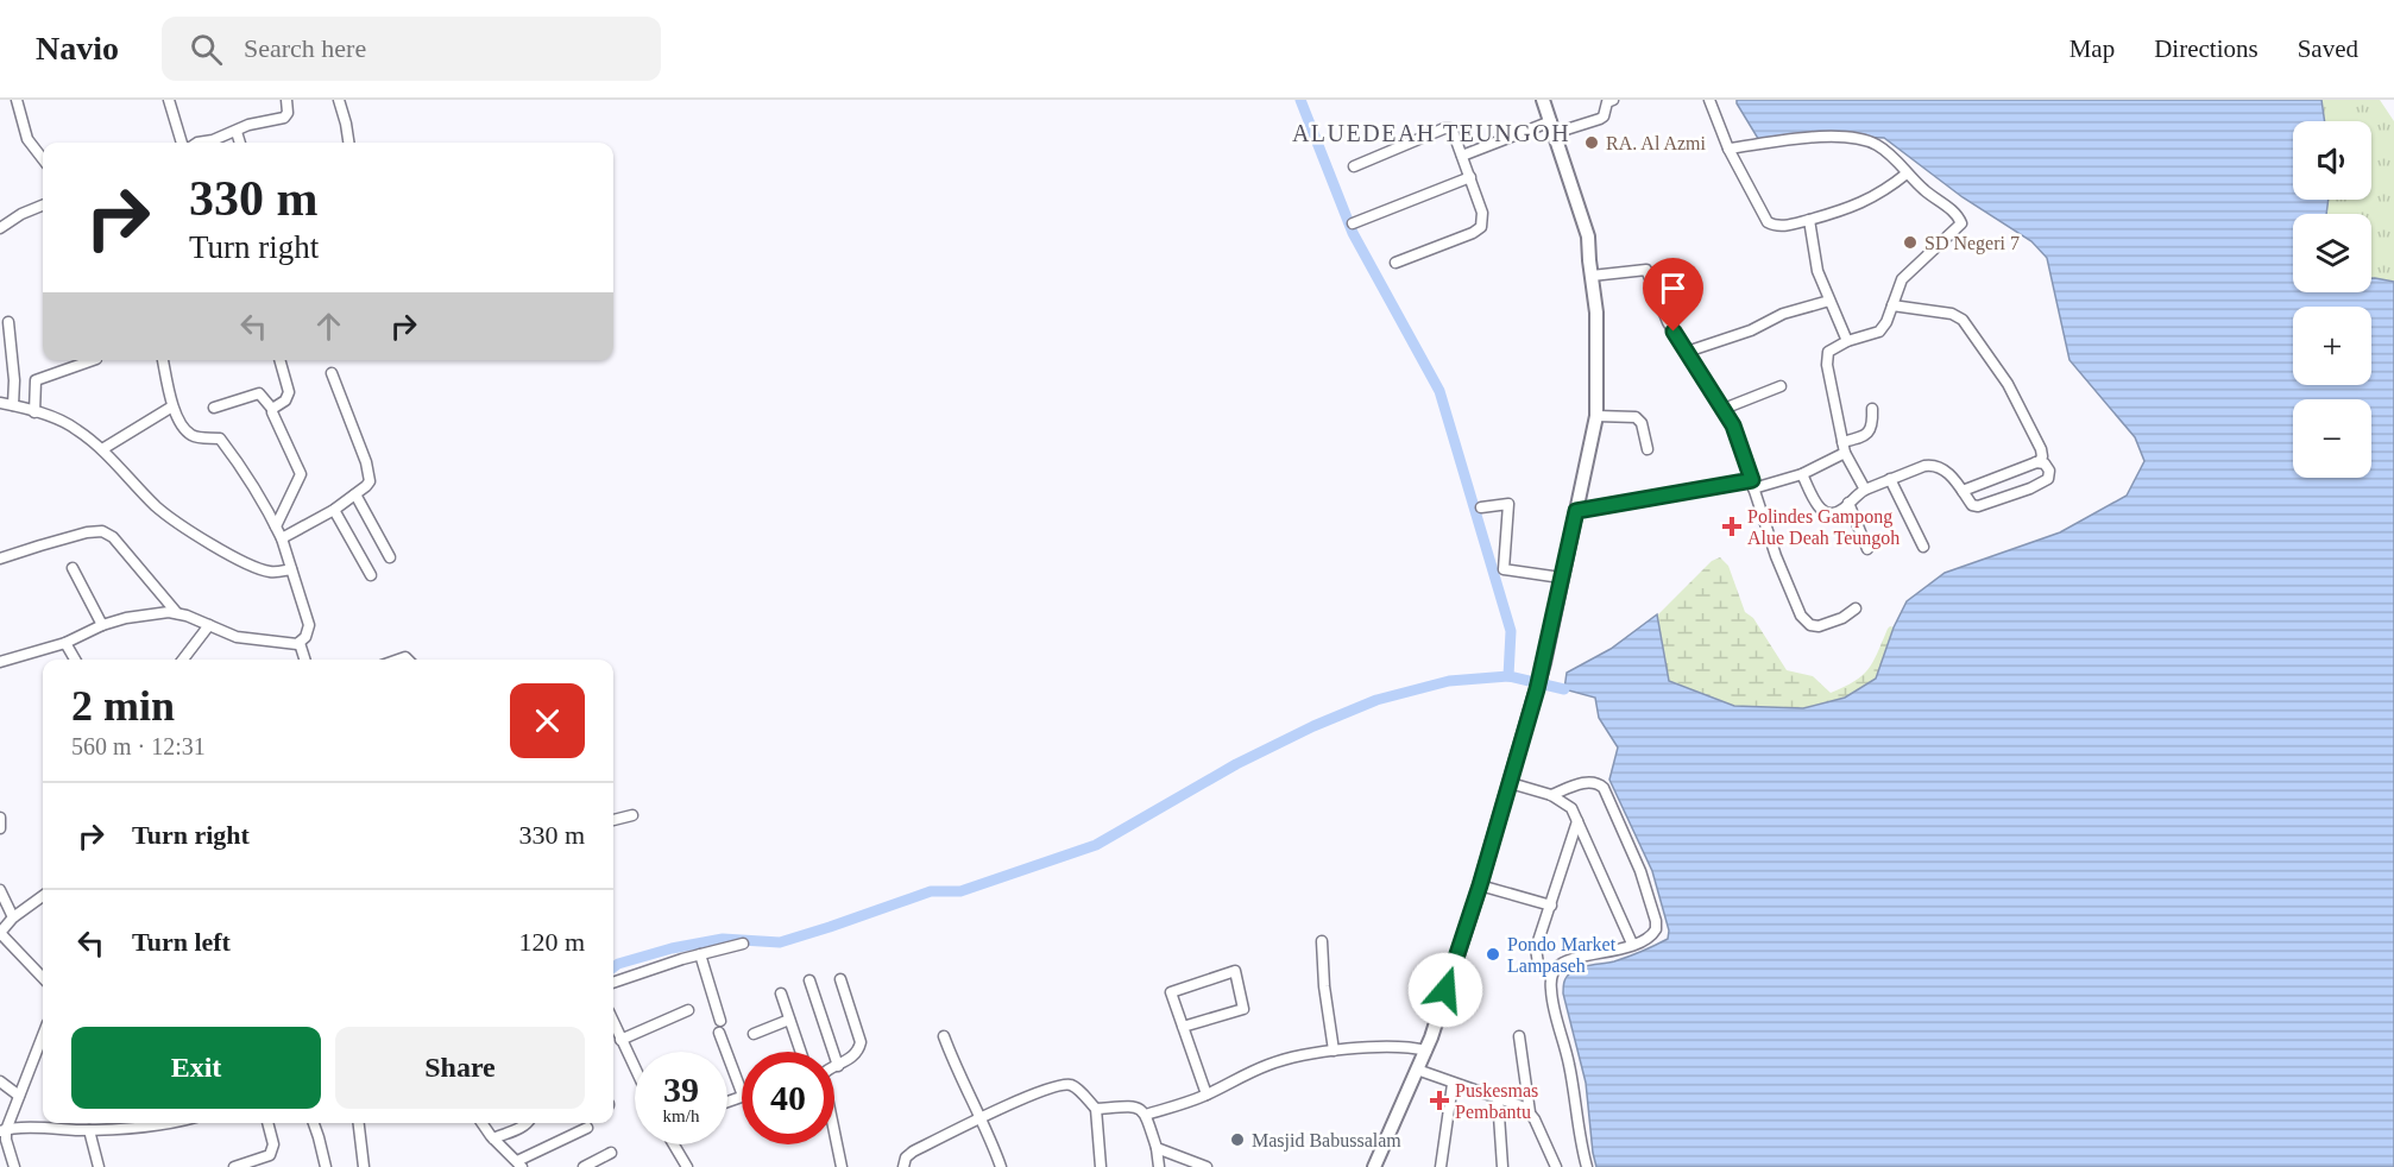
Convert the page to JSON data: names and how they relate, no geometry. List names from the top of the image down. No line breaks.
{"districts":["ALUEDEAH TEUNGOH"],"places":{"other":["RA. Al Azmi","SD Negeri 7","Pondo Market Lampaseh","Masjid Babussalam"],"health":["Polindes Gampong Alue Deah Teungoh","Puskesmas Pembantu"]},"page":{"header":"Navio","search":"Search here","nav":["Map","Directions","Saved"],"map_buttons":["+","−"],"turn":["330 m","Turn right"],"heading":["2 min","560 m · 12:31"],"list":[{"name":"Turn right","value":"330 m"},{"name":"Turn left","value":"120 m"}],"buttons":["Exit","Share"],"speed":"39 km/h","limit":"40"}}
